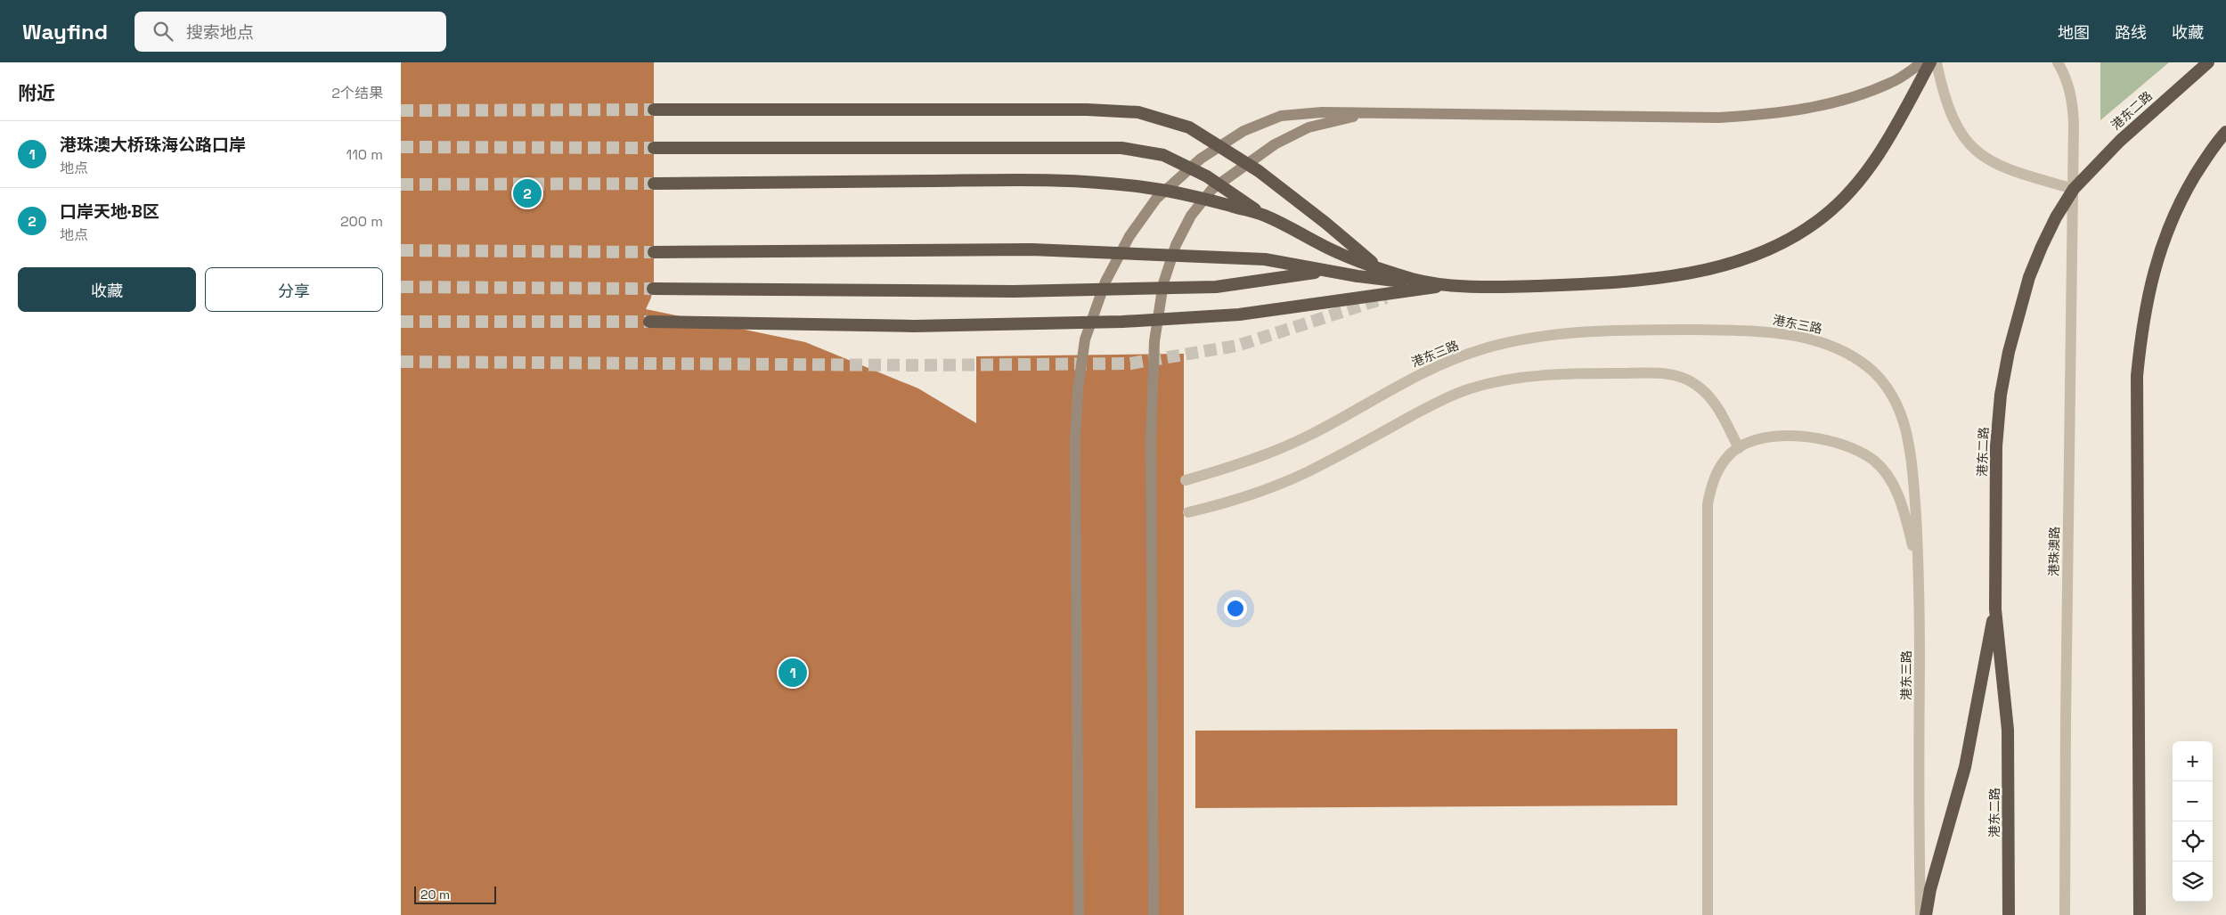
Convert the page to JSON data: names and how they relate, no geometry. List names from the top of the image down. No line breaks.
{"streets":{"highway":["港东二路"],"street":["港东三路","港珠澳路"]},"crossings":[["港东二路","港珠澳路"]],"scale_bar":"20 m","page":{"header":"Wayfind","search":"搜索地点","nav":["地图","路线","收藏"],"heading":["附近","2个结果"],"list":[{"mark":"1","name":"港珠澳大桥珠海公路口岸","note":"地点","value":"110 m"},{"mark":"2","name":"口岸天地·B区","note":"地点","value":"200 m"}],"pins":["2","1"],"buttons":["收藏","分享"],"map_buttons":["+","−"],"scale":"20 m"}}
